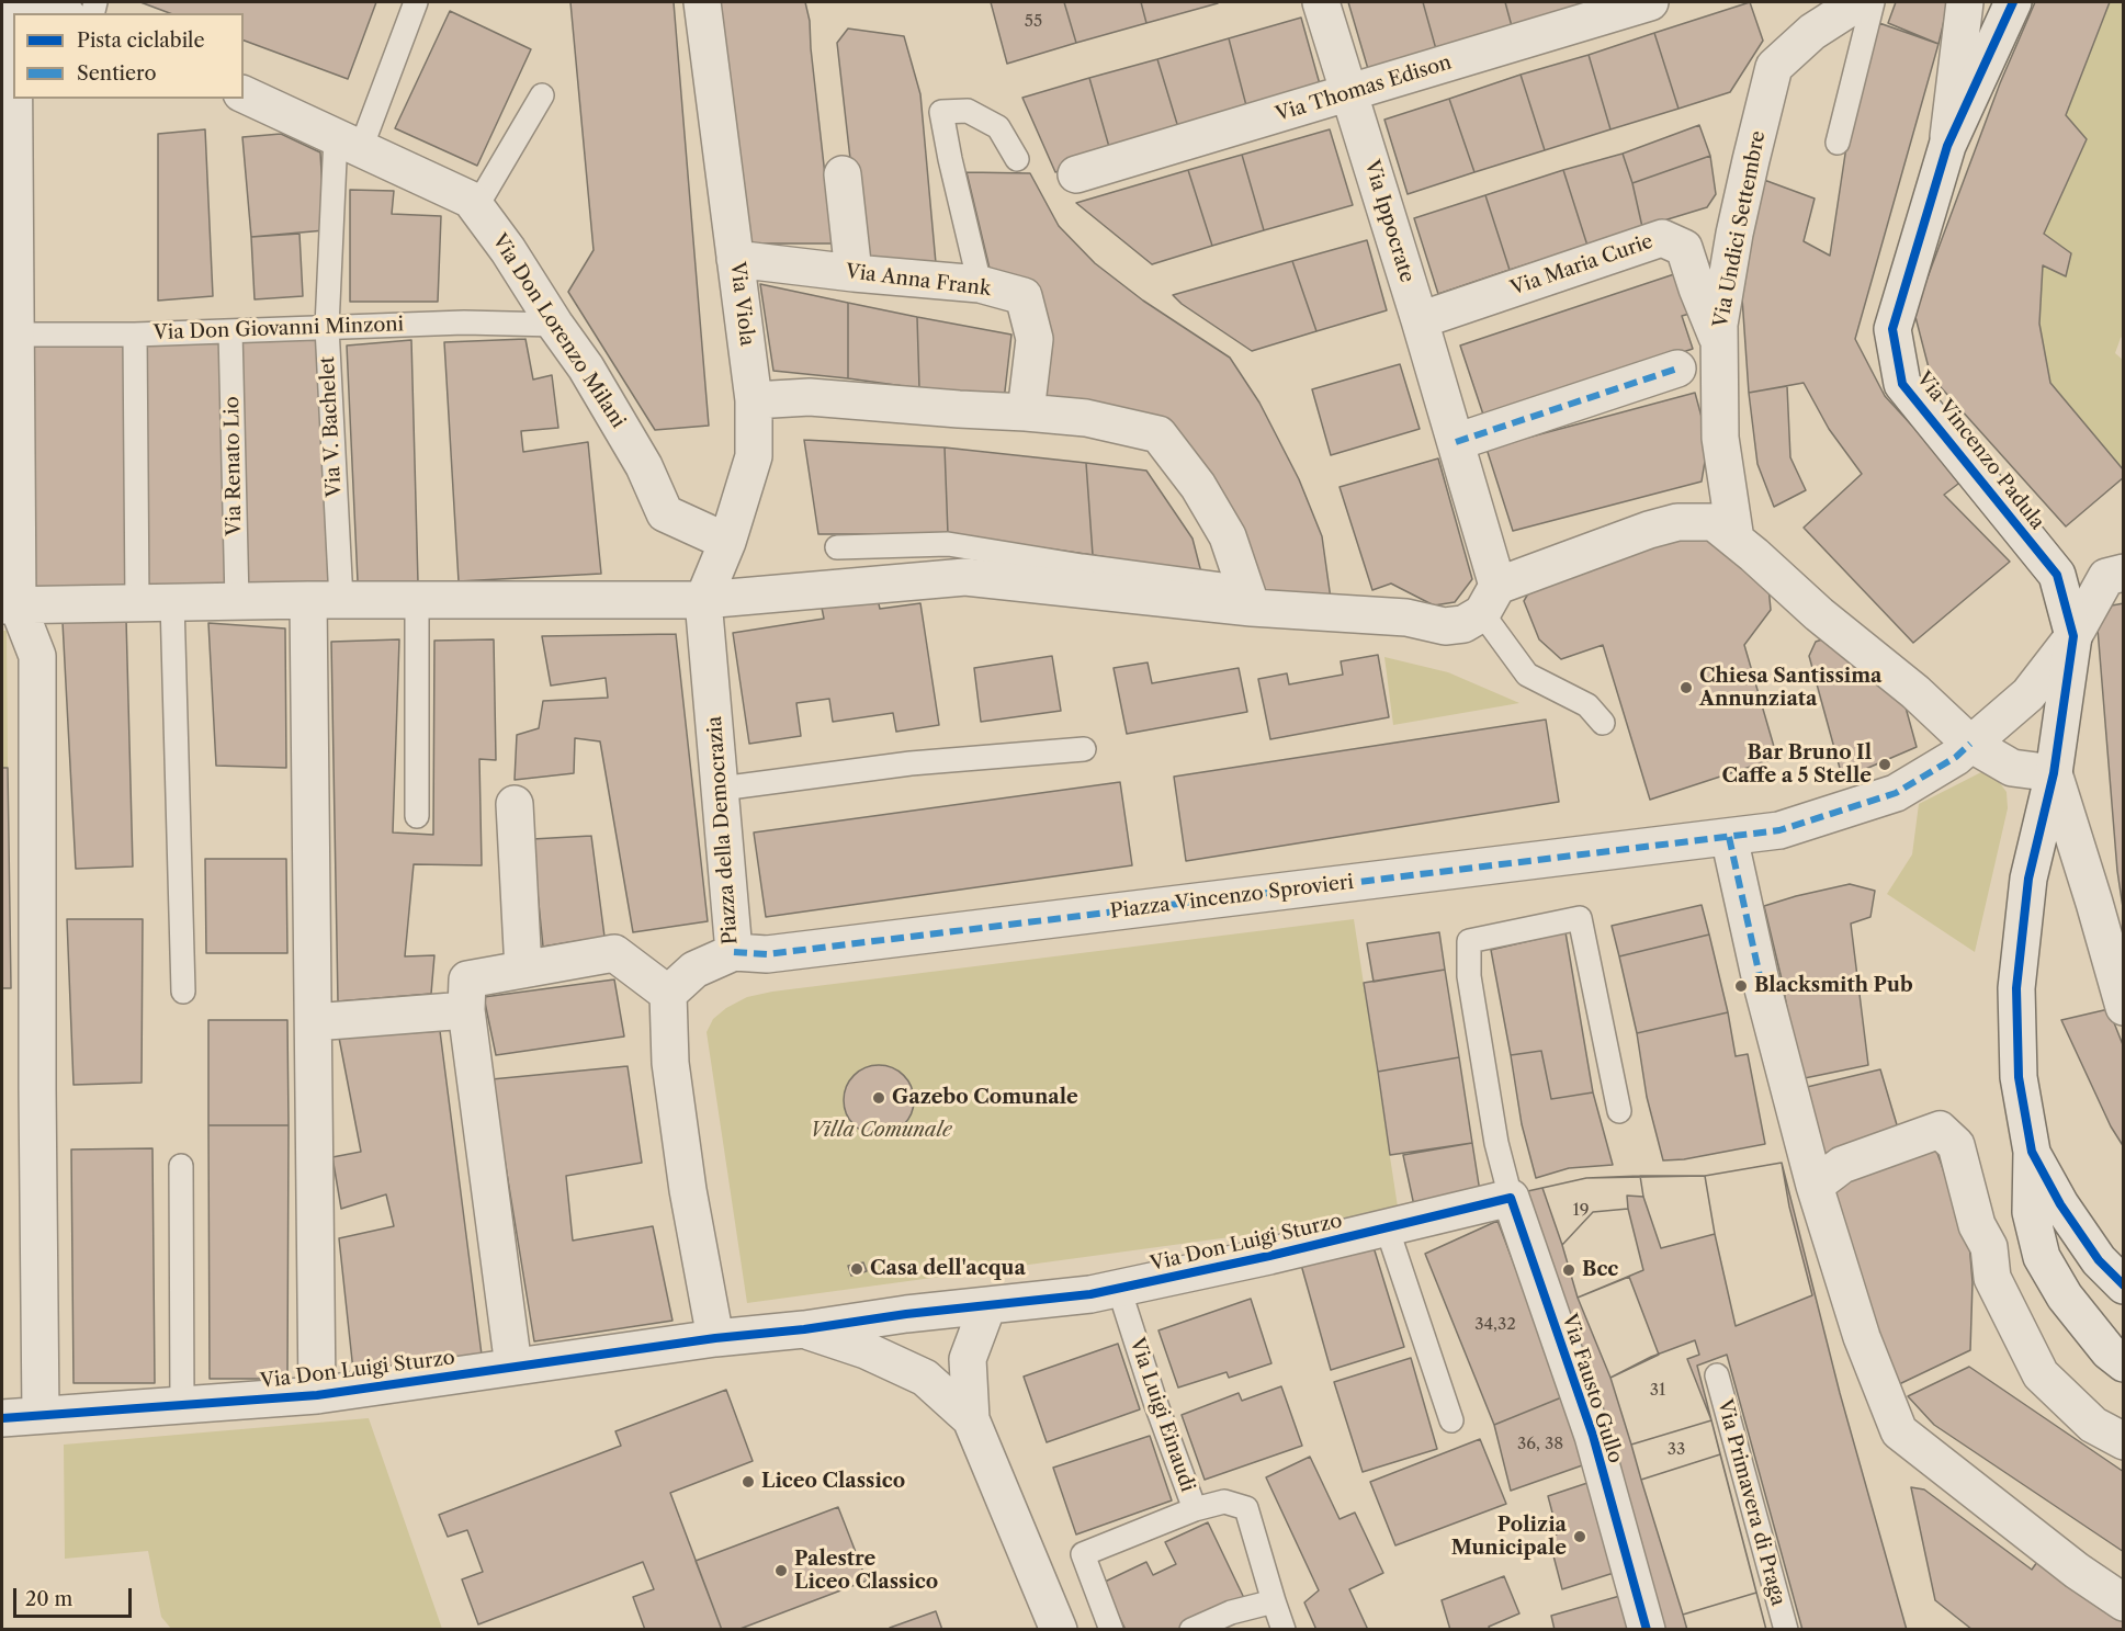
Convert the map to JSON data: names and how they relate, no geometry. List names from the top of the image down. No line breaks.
{"streets":{"street":["Via Thomas Edison","Via Ippocrate","Via Undici Settembre","Via Maria Curie","Via Anna Frank","Via Viola","Via Don Lorenzo Milani","Via Vincenzo Padula","Piazza della Democrazia","Piazza Vincenzo Sprovieri","Via Don Luigi Sturzo","Via Fausto Gullo"],"lane":["Via Don Giovanni Minzoni","Via V. Bachelet","Via Renato Lio","Via Luigi Einaudi","Via Primavera di Praga"]},"crossings":[["Via Thomas Edison","Via Ippocrate"],["Via Ippocrate","Via Maria Curie"],["Via Undici Settembre","Via Maria Curie"],["Via Anna Frank","Via Viola"],["Via Viola","Via Don Lorenzo Milani"],["Via Viola","Piazza della Democrazia"],["Via Don Giovanni Minzoni","Via Don Lorenzo Milani"],["Via Don Giovanni Minzoni","Via V. Bachelet"],["Via Don Giovanni Minzoni","Via Renato Lio"],["Via Don Lorenzo Milani","Via V. Bachelet"],["Via Vincenzo Padula","Piazza Vincenzo Sprovieri"],["Piazza della Democrazia","Piazza Vincenzo Sprovieri"],["Via Don Luigi Sturzo","Via Fausto Gullo"],["Via Don Luigi Sturzo","Via Luigi Einaudi"]],"parks":["Villa Comunale"],"places":["Chiesa Santissima Annunziata","Bar Bruno Il Caffe a 5 Stelle","Blacksmith Pub","Gazebo Comunale","Casa dell'acqua","Bcc","Liceo Classico","Polizia Municipale","Palestre Liceo Classico"],"house_numbers":["55","19","34,32","31","36, 38","33"],"legend":["Pista ciclabile","Sentiero"],"scale_bar":"20 m"}
